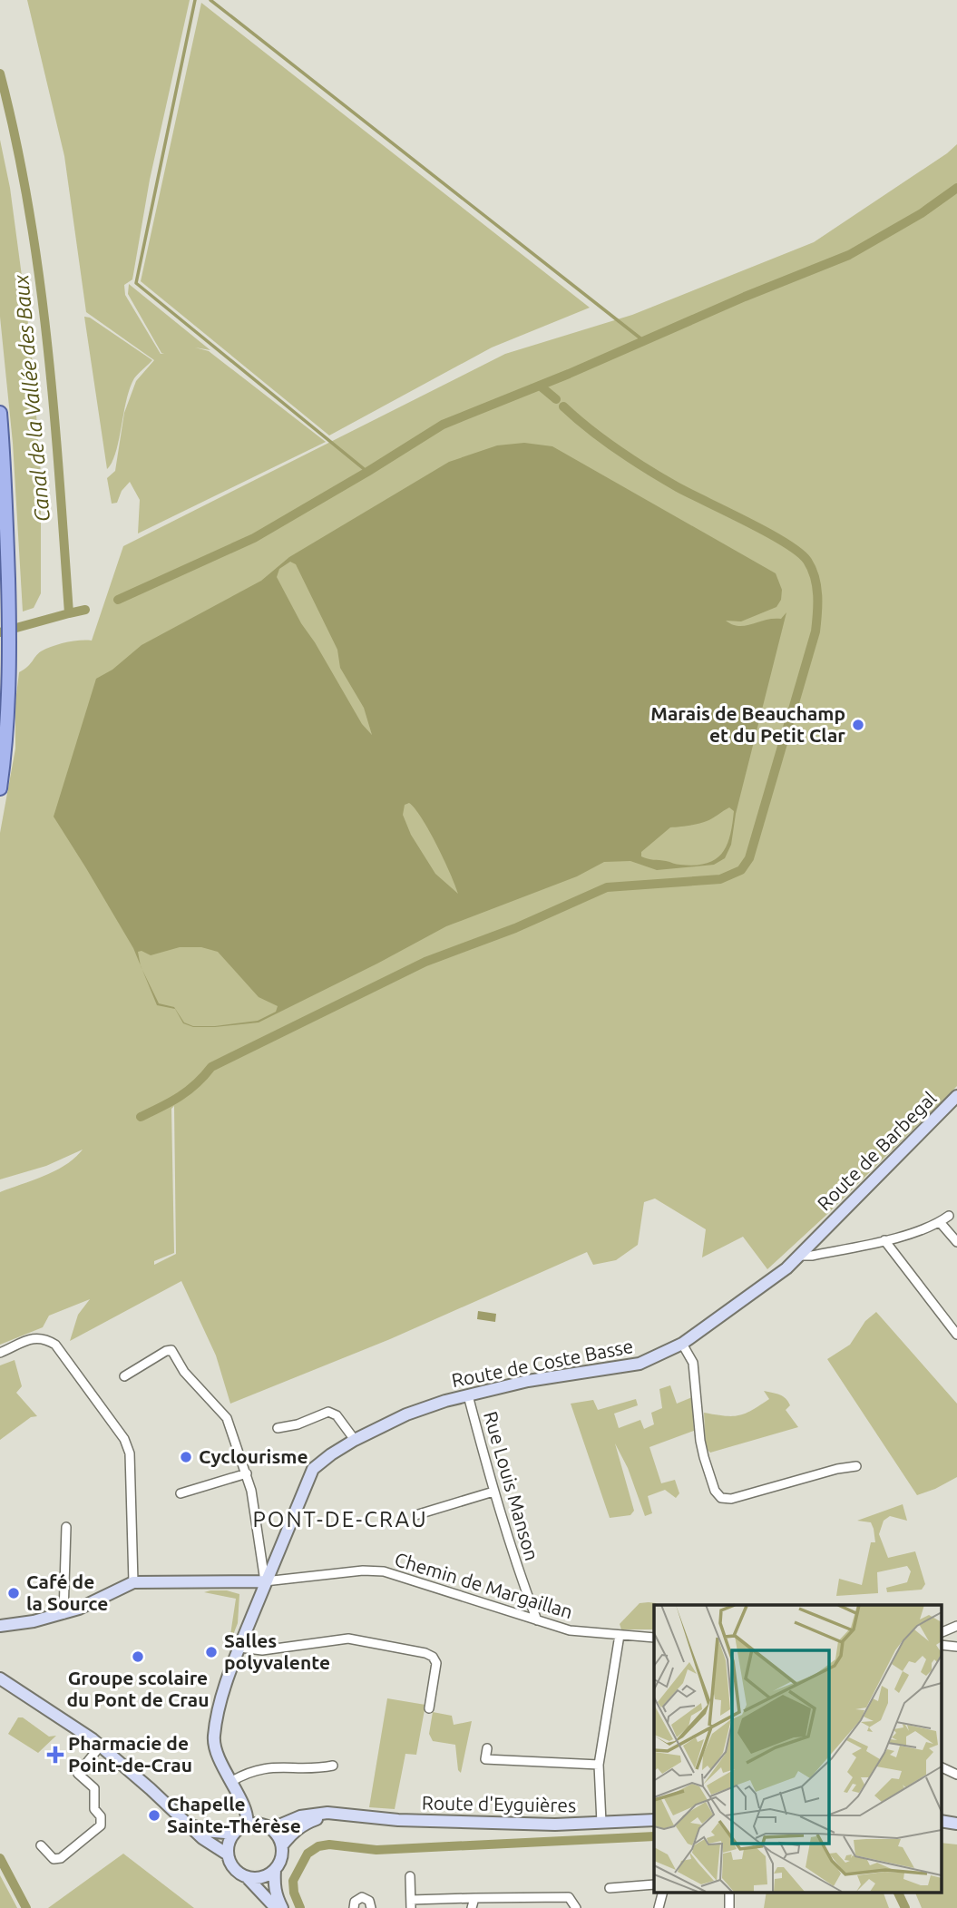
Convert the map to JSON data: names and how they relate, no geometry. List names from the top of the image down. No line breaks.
{"streets":{"street":["Route de Barbegal","Route de Coste Basse","Rue Louis Manson","Chemin de Margaillan","Route d'Eyguières"]},"crossings":[["Route de Barbegal","Route de Coste Basse"],["Route de Coste Basse","Rue Louis Manson"],["Route de Coste Basse","Chemin de Margaillan"],["Route de Coste Basse","Route d'Eyguières"],["Rue Louis Manson","Chemin de Margaillan"]],"districts":["PONT-DE-CRAU"],"water":["Canal de la Vallée des Baux"],"places":{"other":["Marais de Beauchamp et du Petit Clar","Cyclourisme","Café de la Source","Salles polyvalente","Groupe scolaire du Pont de Crau","Chapelle Sainte-Thérèse"],"health":["Pharmacie de Point-de-Crau"]}}
